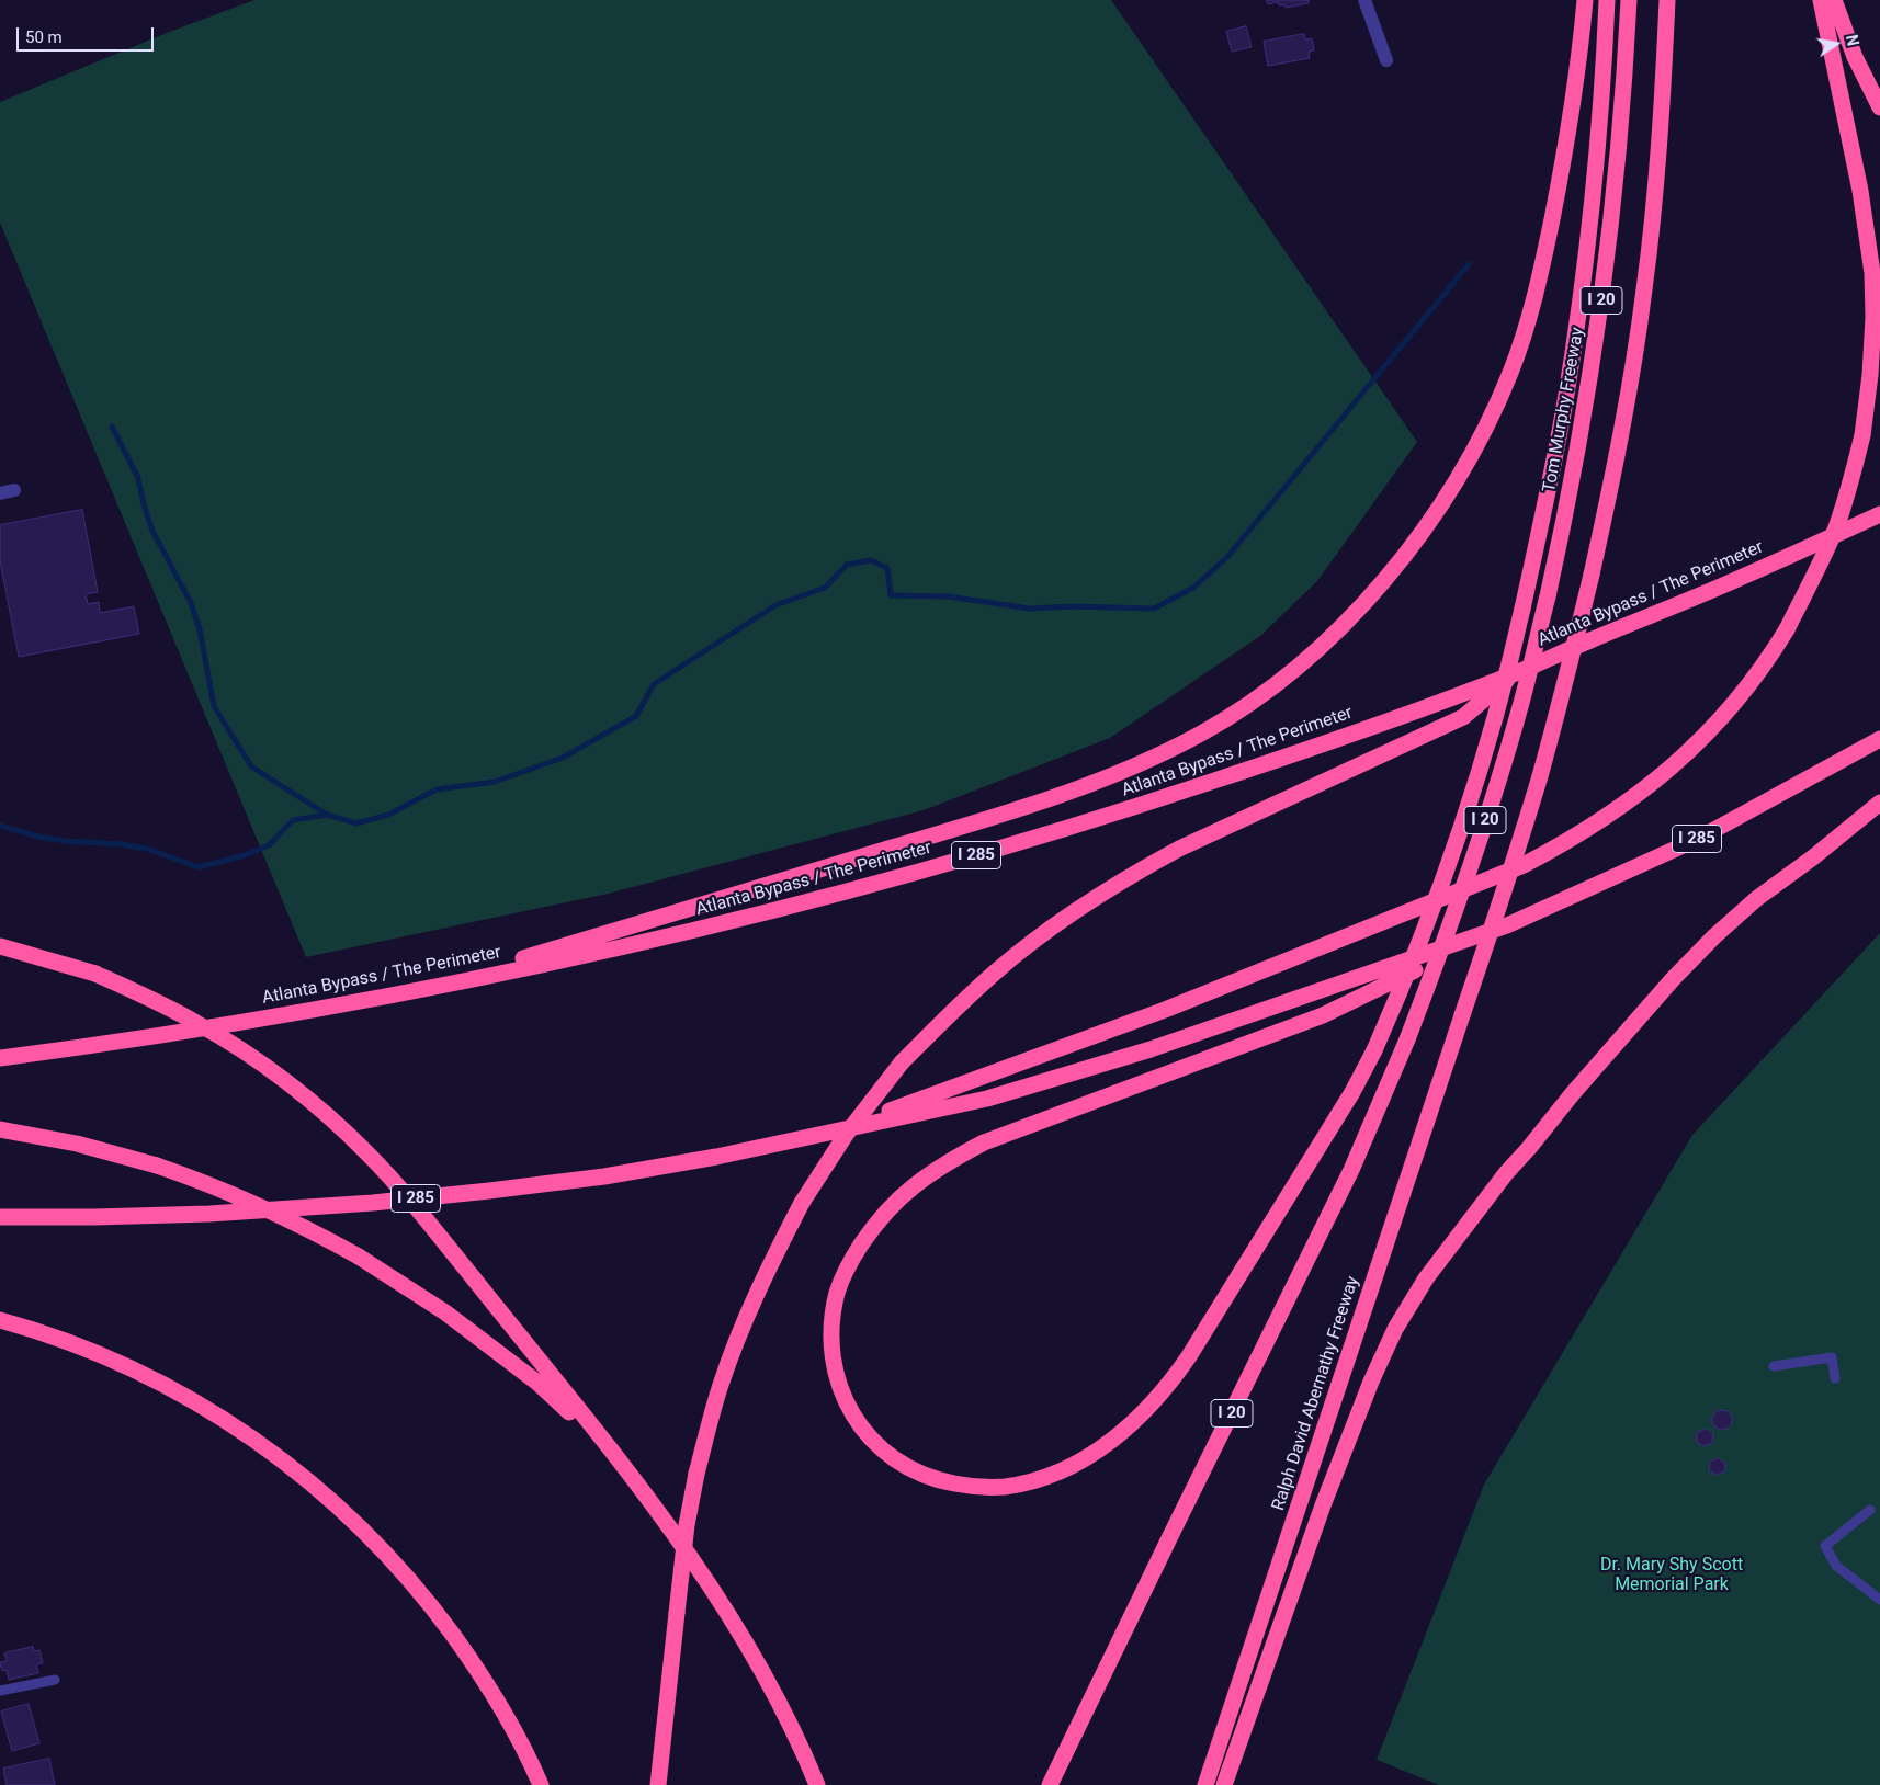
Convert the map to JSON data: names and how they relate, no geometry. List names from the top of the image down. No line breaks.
{"streets":{"highway":["I 20","Tom Murphy Freeway","Atlanta Bypass / The Perimeter","I 285","Ralph David Abernathy Freeway"]},"parks":["Dr. Mary Shy Scott Memorial Park"],"scale_bar":"50 m","north":"right"}
